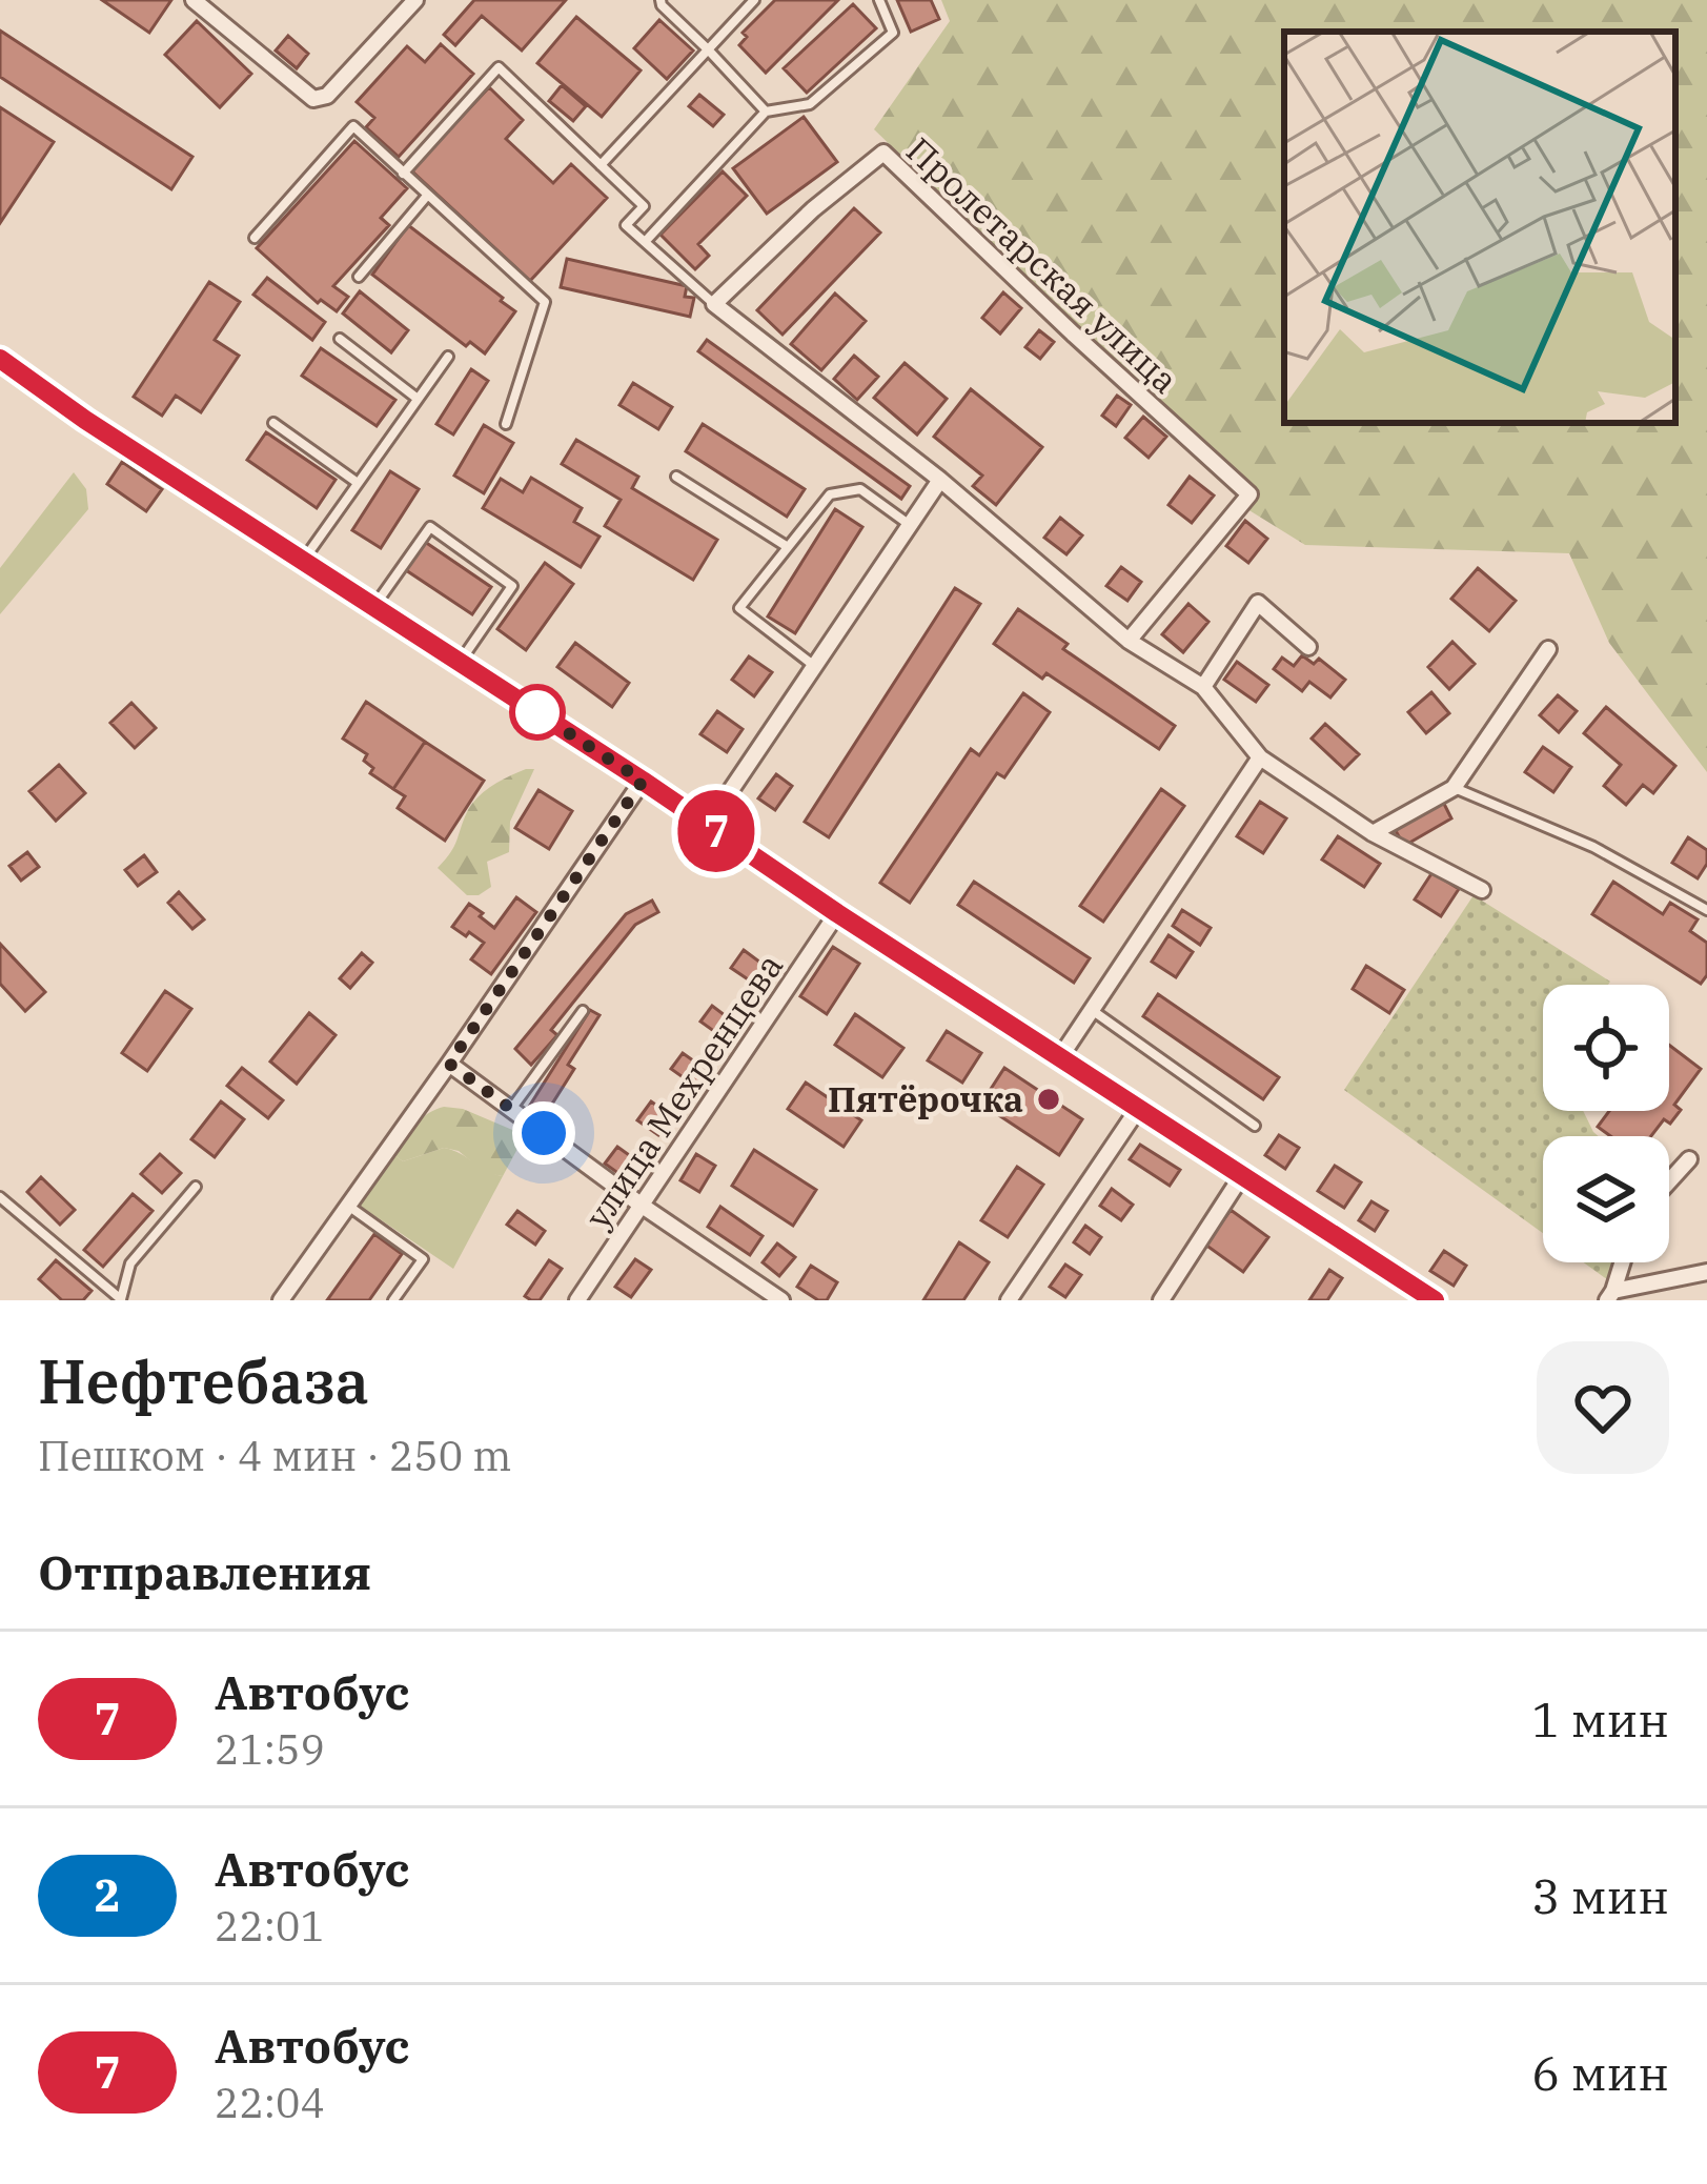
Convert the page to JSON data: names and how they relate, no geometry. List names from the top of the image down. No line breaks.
{"streets":{"street":["Пролетарская улица","улица Мехренцева"]},"places":["Пятёрочка"],"lines":["bus line 7"],"page":{"on_map":"7","heading":[["Нефтебаза","Пешком · 4 мин · 250 m"],"Отправления"],"list":[{"mark":"7","name":"Автобус","note":"21:59","value":"1 мин"},{"mark":"2","name":"Автобус","note":"22:01","value":"3 мин"},{"mark":"7","name":"Автобус","note":"22:04","value":"6 мин"}]}}
